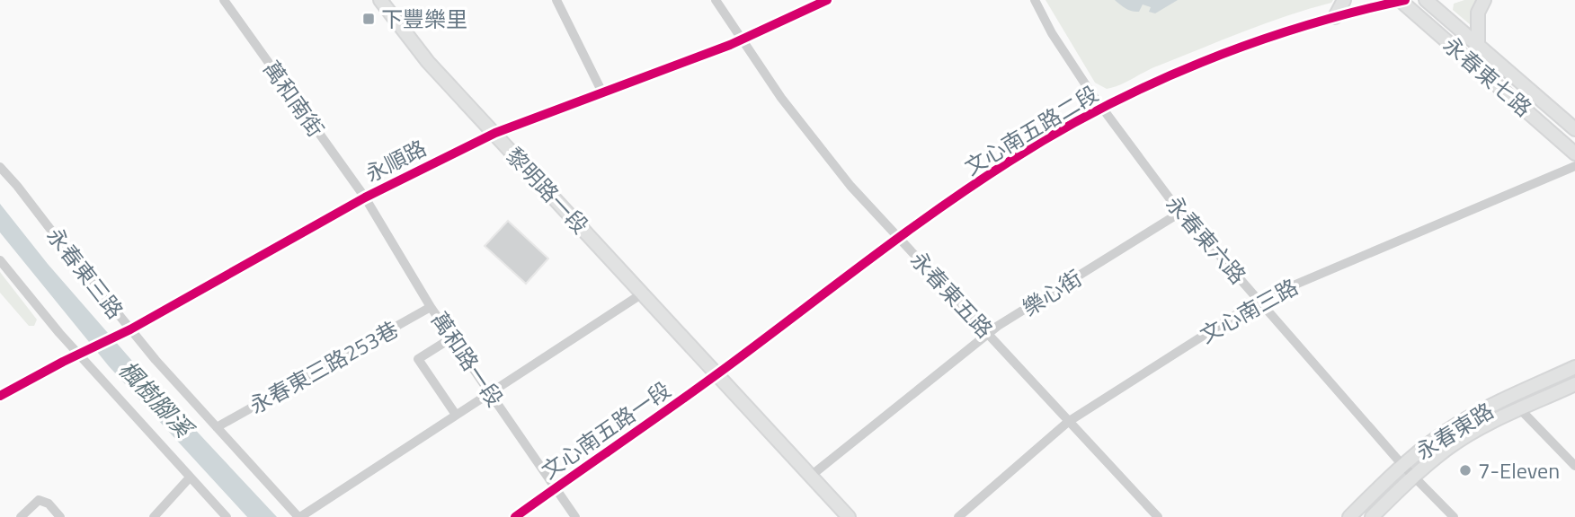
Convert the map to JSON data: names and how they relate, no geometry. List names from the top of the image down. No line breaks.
{"streets":{"street":["永春東七路","萬和南街","文心南五路二段","永順路","黎明路一段","永春東六路","永春東三路","樂心街","永春東五路","文心南三路","萬和路一段","永春東三路253巷","文心南五路一段","永春東路"]},"crossings":[["永春東七路","文心南五路二段"],["萬和南街","永順路"],["萬和南街","萬和路一段"],["文心南五路二段","黎明路一段"],["文心南五路二段","永春東六路"],["文心南五路二段","永春東五路"],["文心南五路二段","文心南五路一段"],["永順路","黎明路一段"],["永順路","永春東三路"],["永順路","永春東五路"],["永順路","萬和路一段"],["黎明路一段","樂心街"],["黎明路一段","文心南五路一段"],["永春東六路","樂心街"],["永春東六路","文心南三路"],["永春東六路","永春東路"],["永春東三路","永春東三路253巷"],["樂心街","永春東五路"],["永春東五路","文心南三路"],["萬和路一段","永春東三路253巷"],["萬和路一段","文心南五路一段"]],"water":["楓樹腳溪"],"places":{"transit":["下豐樂里"],"other":["7-Eleven"]}}
